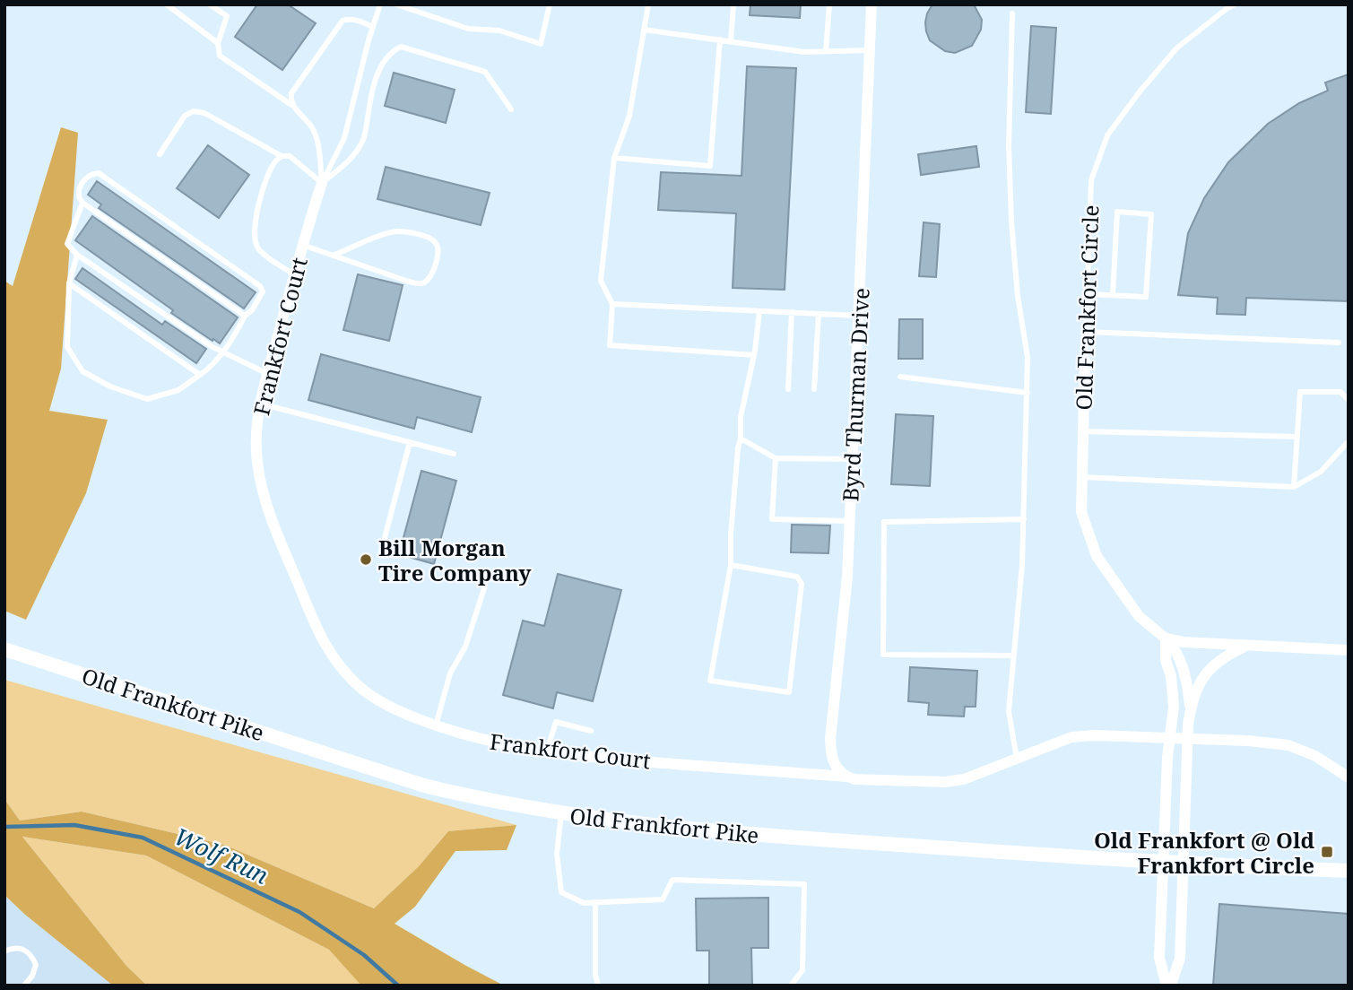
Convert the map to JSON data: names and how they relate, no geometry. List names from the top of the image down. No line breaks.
{"streets":{"main road":["Old Frankfort Pike"],"street":["Old Frankfort Circle","Frankfort Court","Byrd Thurman Drive"]},"crossings":[["Frankfort Court","Byrd Thurman Drive"]],"water":["Wolf Run"],"places":{"other":["Bill Morgan Tire Company"],"transit":["Old Frankfort @ Old Frankfort Circle"]}}
